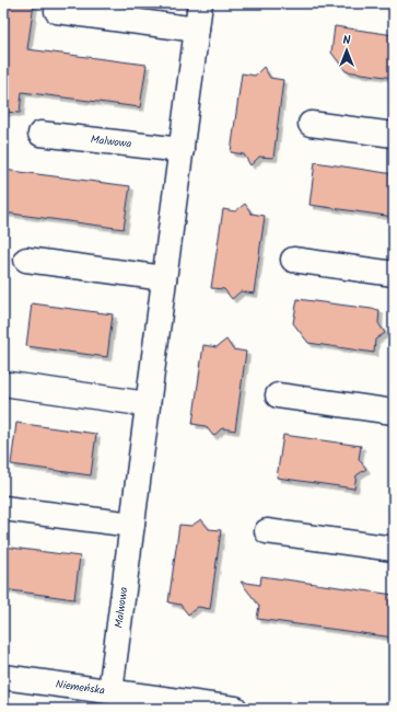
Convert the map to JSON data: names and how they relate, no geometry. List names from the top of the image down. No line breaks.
{"streets":{"street":["Malwowa","Niemeńska"]},"crossings":[["Malwowa","Niemeńska"]],"north":"top"}
